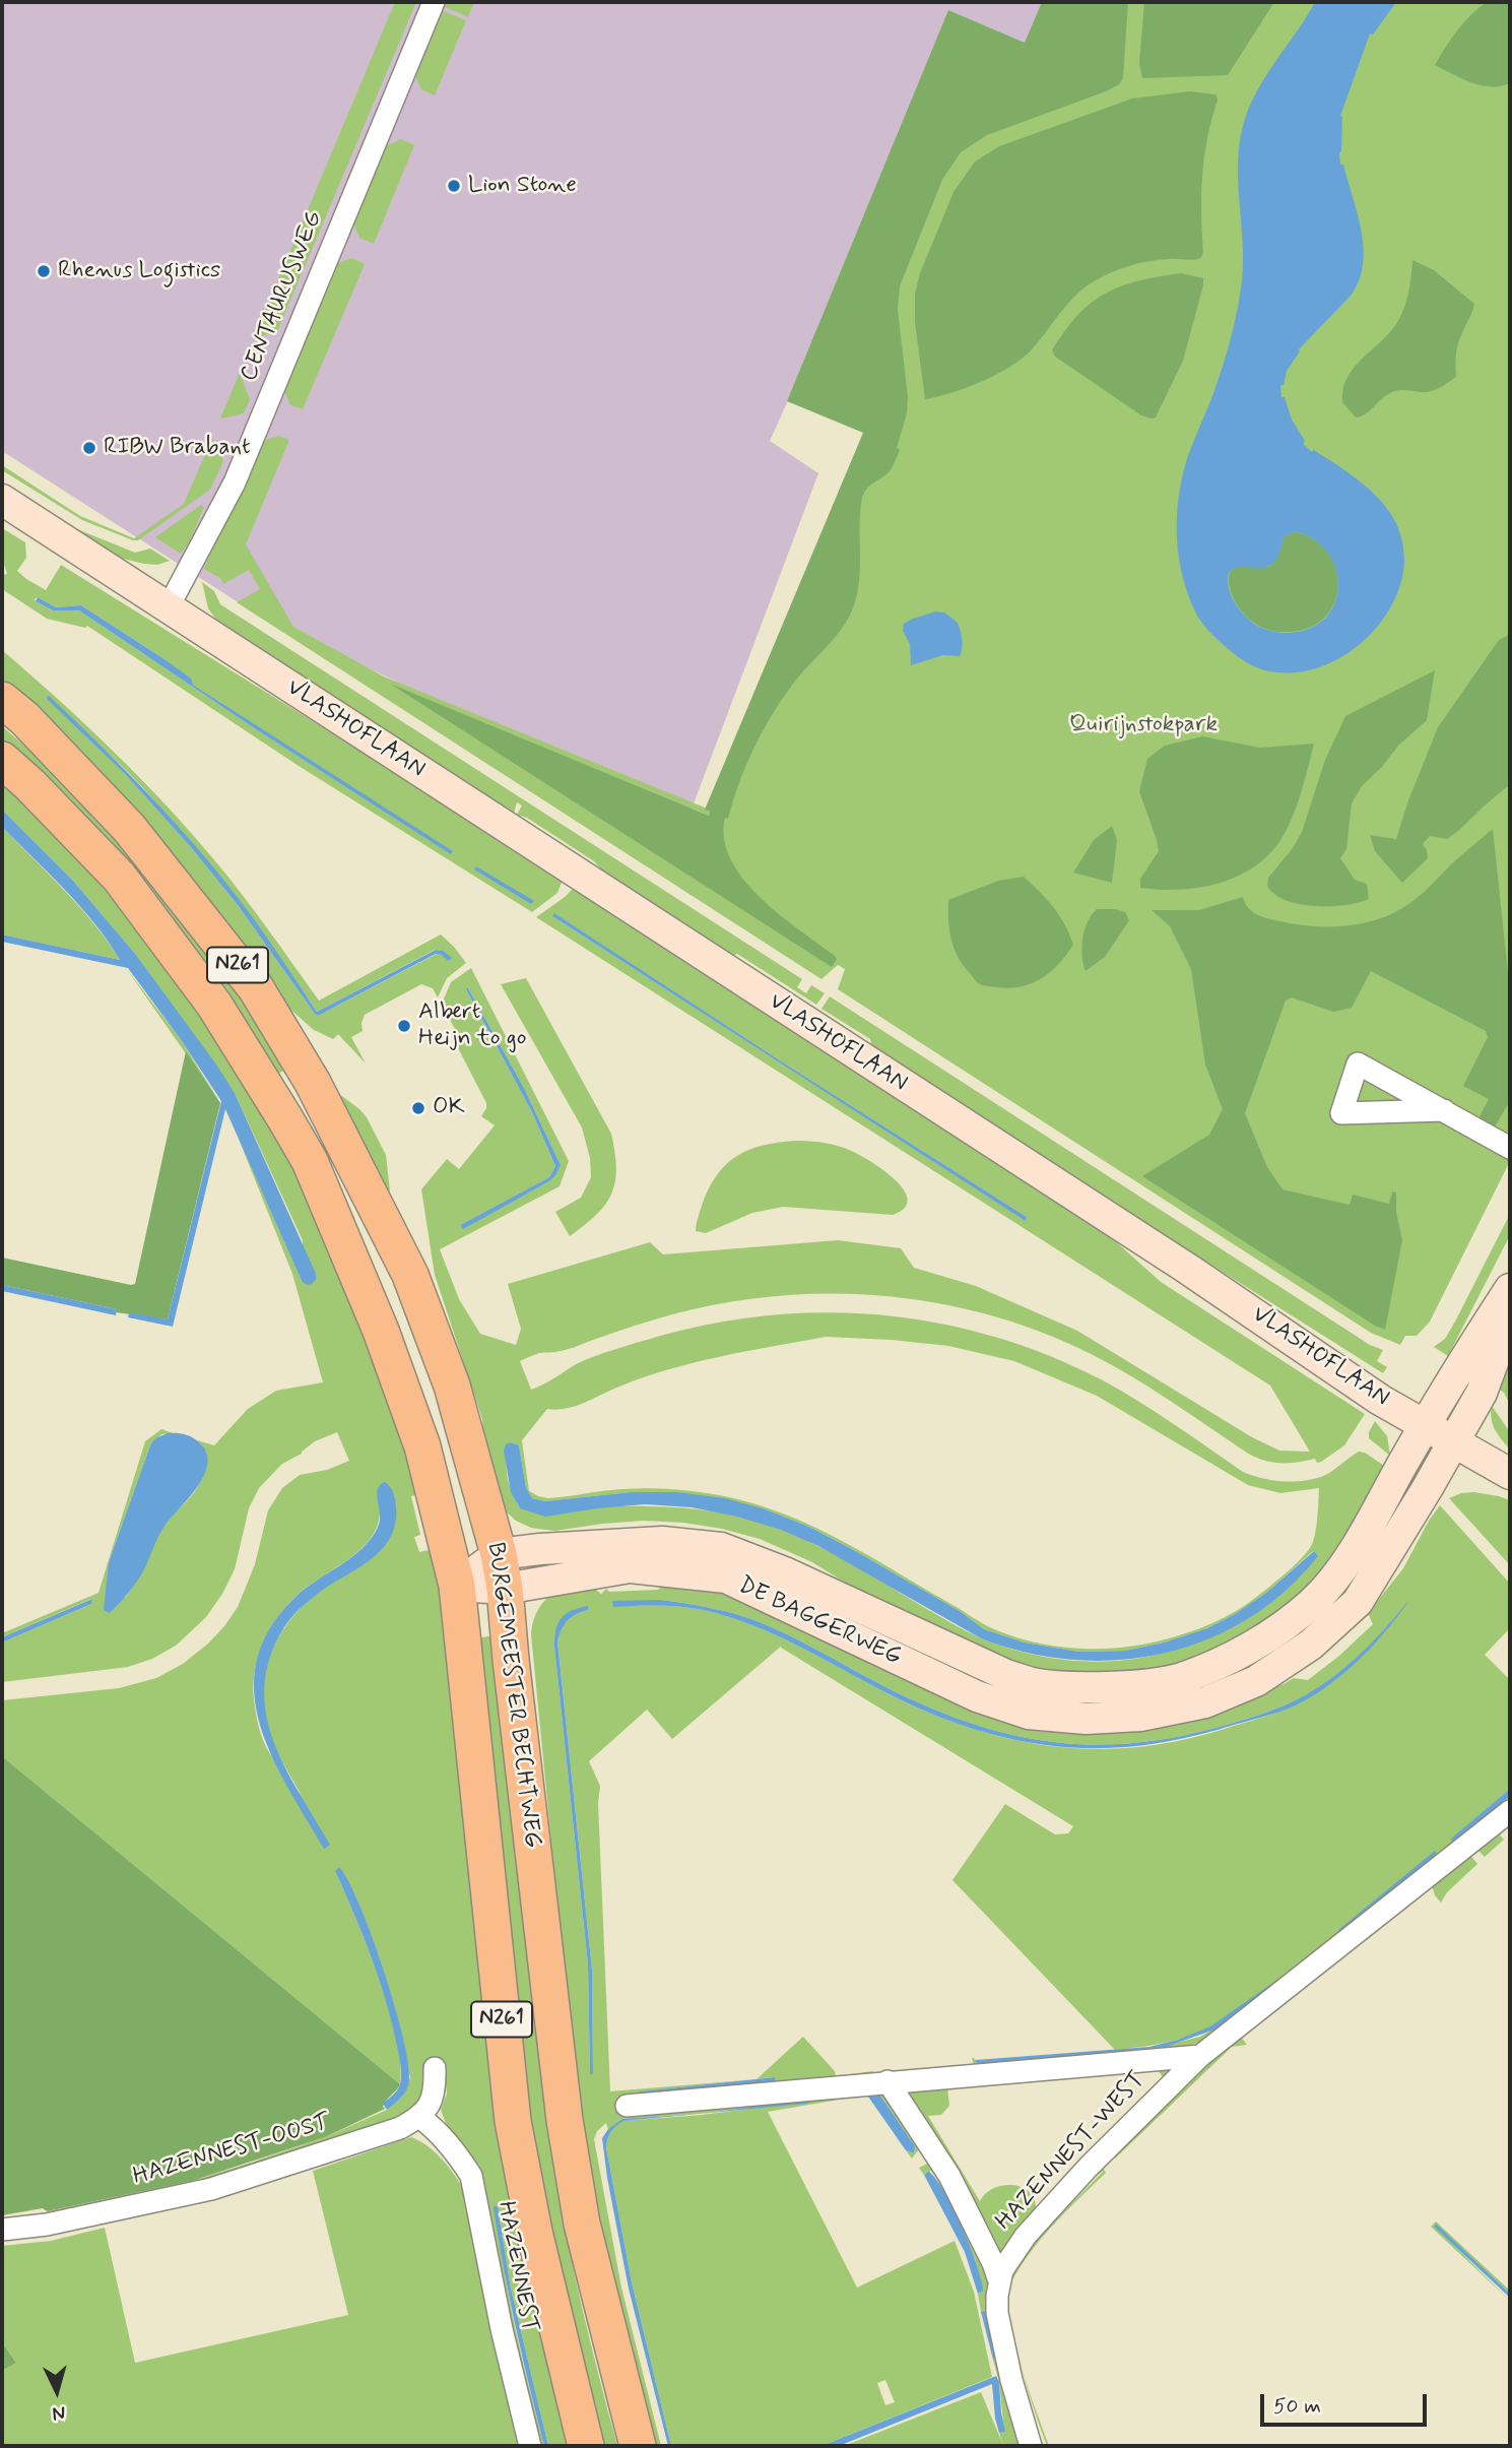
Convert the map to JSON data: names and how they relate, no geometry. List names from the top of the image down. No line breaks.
{"streets":{"main road":["N261","BURGEMEESTER BECHTWEG"],"street":["CENTAURUSWEG","VLASHOFLAAN","DE BAGGERWEG","HAZENNEST-OOST","HAZENNEST-WEST","HAZENNEST"]},"crossings":[["CENTAURUSWEG","VLASHOFLAAN"],["VLASHOFLAAN","DE BAGGERWEG"],["DE BAGGERWEG","BURGEMEESTER BECHTWEG"],["HAZENNEST-OOST","HAZENNEST"]],"parks":["Quirijnstokpark"],"places":["Lion Stone","Rhenus Logistics","RIBW Brabant","Albert Heijn to go","OK"],"scale_bar":"50 m","north":"bottom"}
